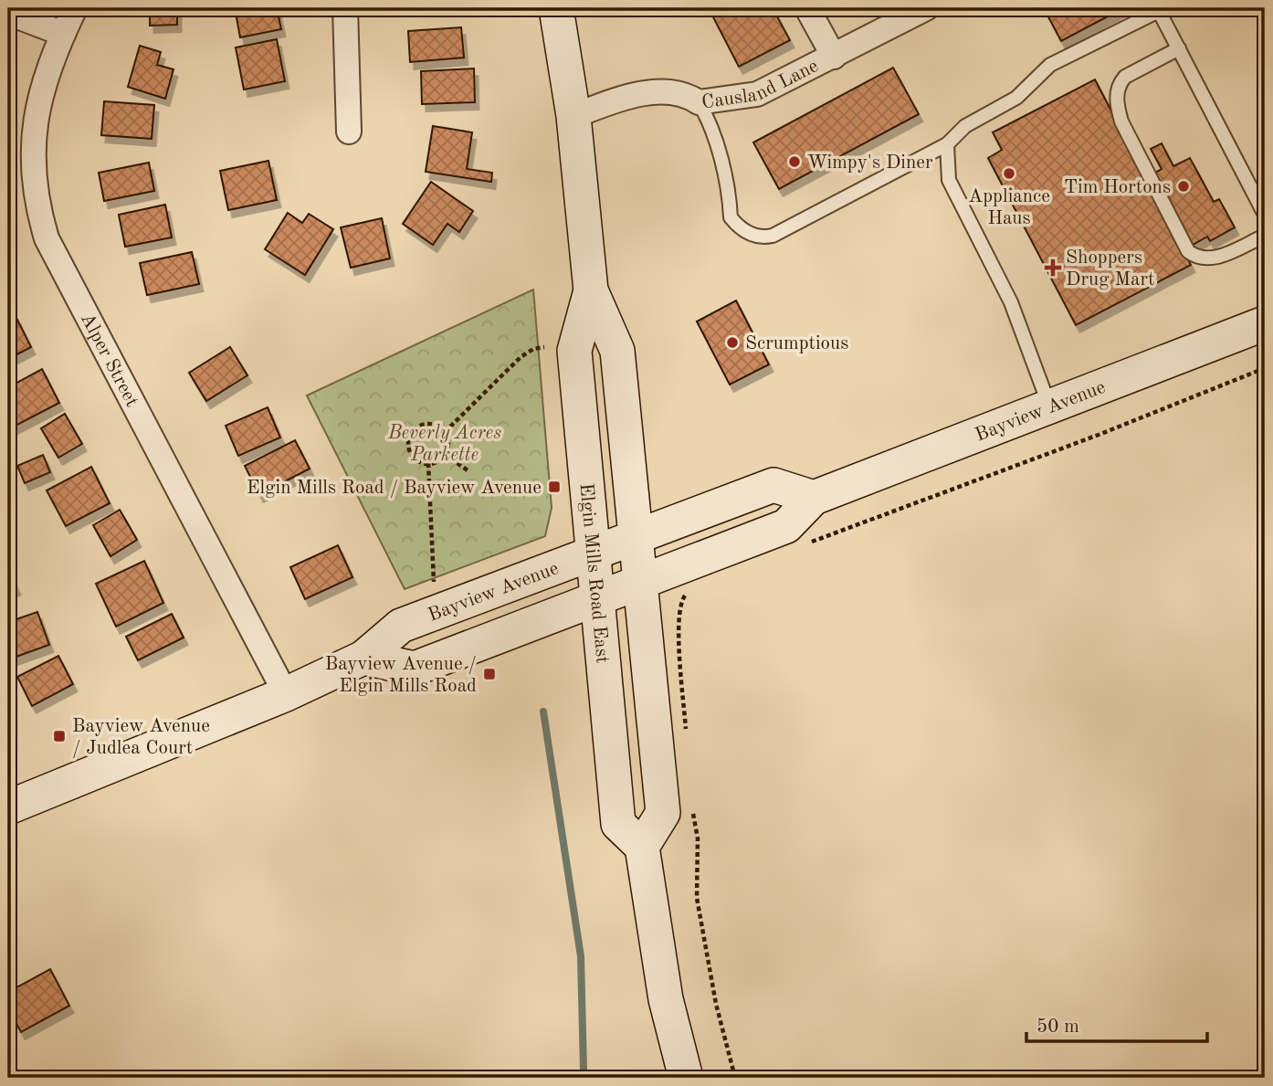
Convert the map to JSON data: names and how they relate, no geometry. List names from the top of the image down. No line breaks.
{"streets":{"main road":["Bayview Avenue","Elgin Mills Road East"],"street":["Causland Lane","Alper Street"]},"crossings":[["Causland Lane","Elgin Mills Road East"],["Alper Street","Bayview Avenue"],["Bayview Avenue","Elgin Mills Road East"]],"parks":["Beverly Acres Parkette"],"places":{"other":["Wimpy's Diner","Appliance Haus","Tim Hortons","Scrumptious"],"health":["Shoppers Drug Mart"],"transit":["Elgin Mills Road / Bayview Avenue","Bayview Avenue / Elgin Mills Road","Bayview Avenue / Judlea Court"]},"scale_bar":"50 m"}
